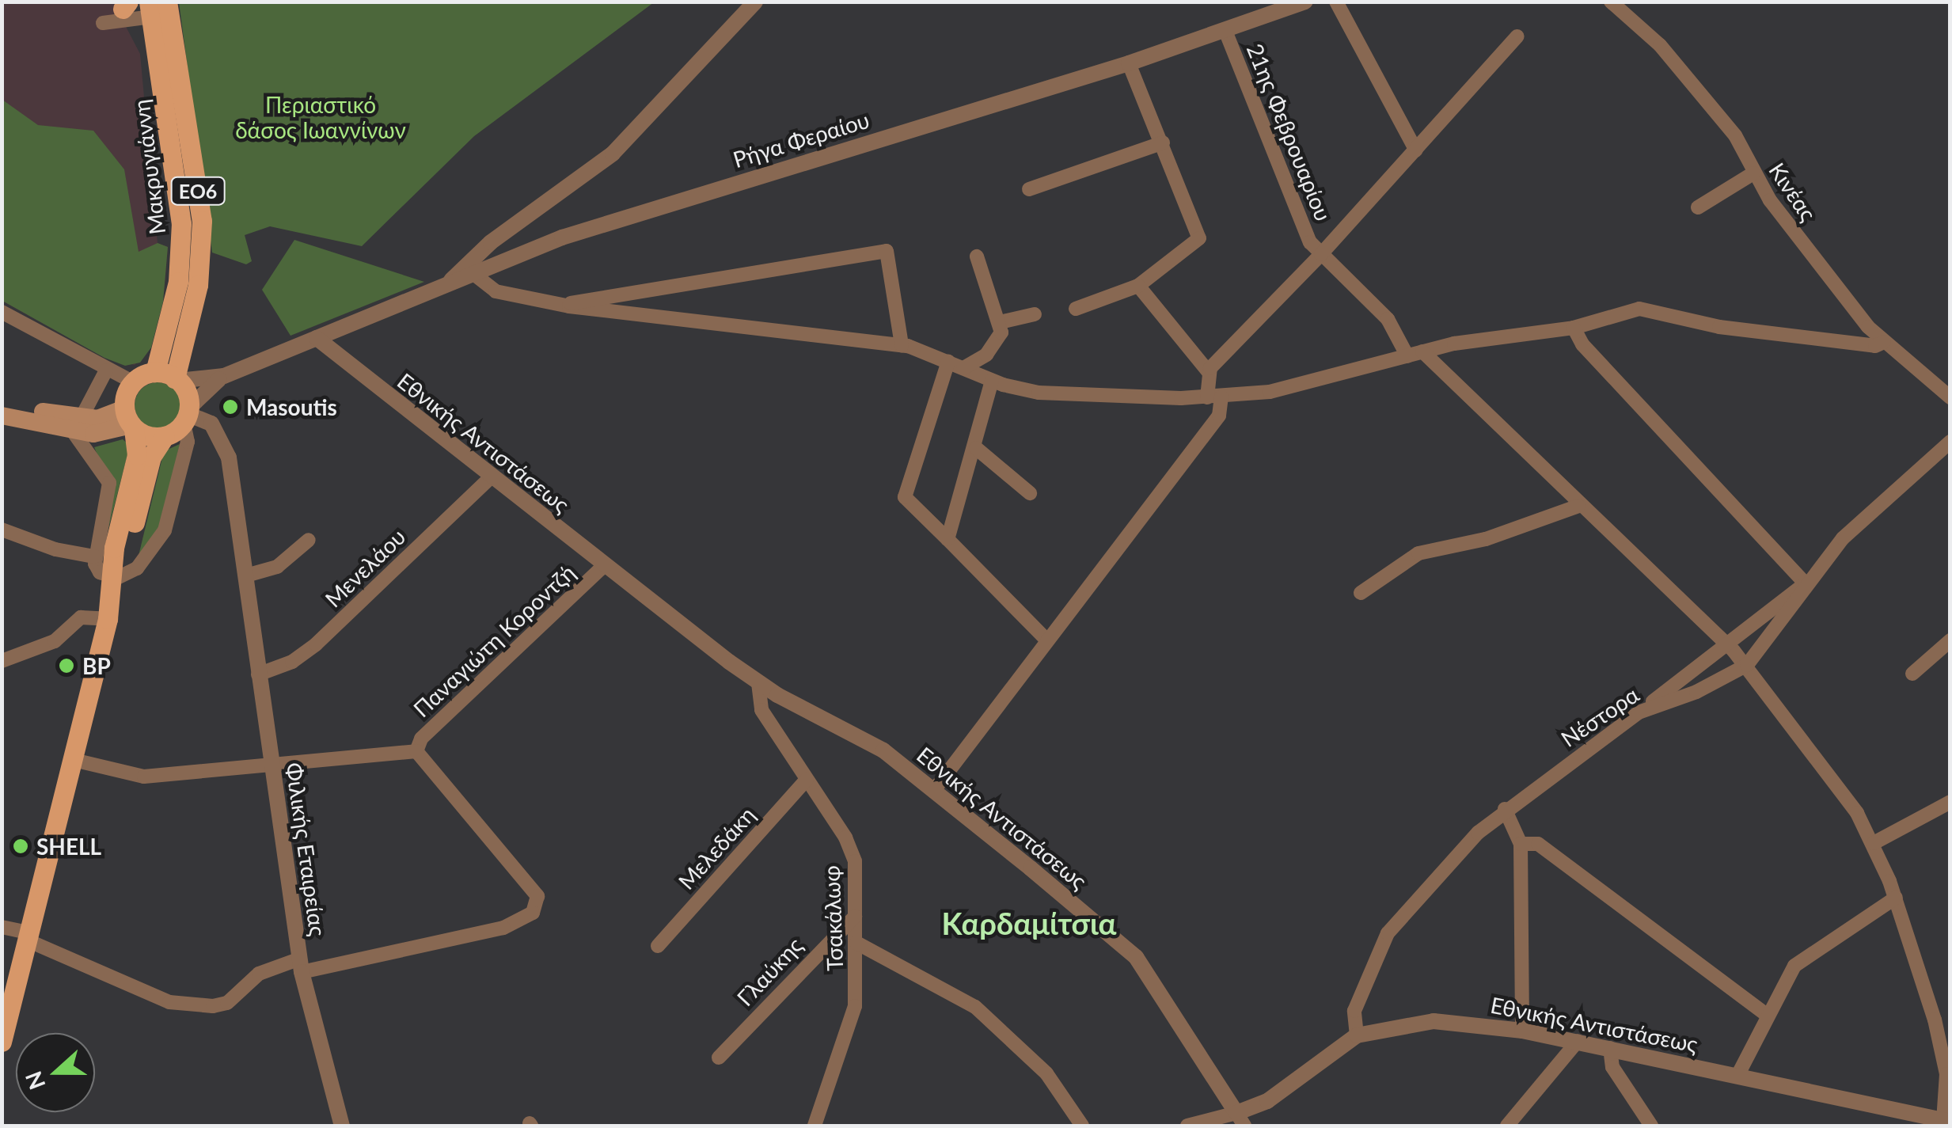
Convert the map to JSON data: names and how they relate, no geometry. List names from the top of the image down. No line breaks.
{"streets":{"main road":["Μακρυγιάννη","ΕΟ6"],"street":["21ης Φεβρουαρίου","Ρήγα Φεραίου","Κινέας","Εθνικής Αντιστάσεως","Μενελάου","Παναγιώτη Κοροντζή","Νέστορα","Μελεδάκη","Φιλικής Εταιρείας","Τσακάλωφ","Γλαύκης"]},"crossings":[["21ης Φεβρουαρίου","Ρήγα Φεραίου"],["Ρήγα Φεραίου","Εθνικής Αντιστάσεως"],["Μακρυγιάννη","Φιλικής Εταιρείας"],["Εθνικής Αντιστάσεως","Μενελάου"],["Εθνικής Αντιστάσεως","Παναγιώτη Κοροντζή"],["Εθνικής Αντιστάσεως","Νέστορα"],["Εθνικής Αντιστάσεως","Τσακάλωφ"],["Μενελάου","Φιλικής Εταιρείας"],["Μελεδάκη","Τσακάλωφ"],["Τσακάλωφ","Γλαύκης"]],"districts":["Καρδαμίτσια"],"parks":["Περιαστικό δάσος Ιωαννίνων"],"places":["Masoutis","BP","SHELL"],"north":"left"}
